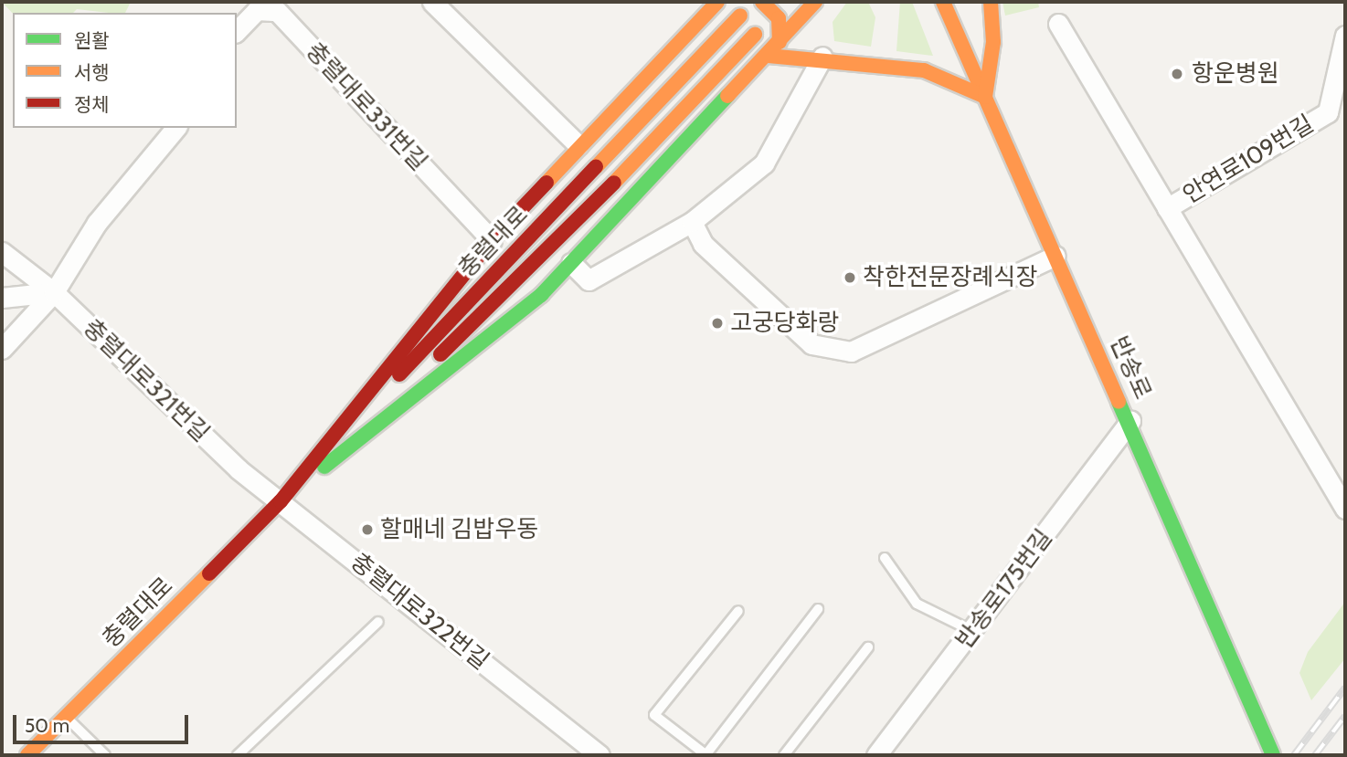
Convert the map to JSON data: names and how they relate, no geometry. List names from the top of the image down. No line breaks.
{"streets":{"main road":["충렬대로","반송로"],"street":["충렬대로331번길","안연로109번길","충렬대로321번길","반송로175번길","충렬대로322번길"]},"crossings":[["충렬대로","충렬대로322번길"],["반송로","반송로175번길"],["충렬대로321번길","충렬대로322번길"]],"places":["항운병원","착한전문장례식장","고궁당화랑","할매네 김밥우동"],"legend":["원활","서행","정체"],"scale_bar":"50 m"}
